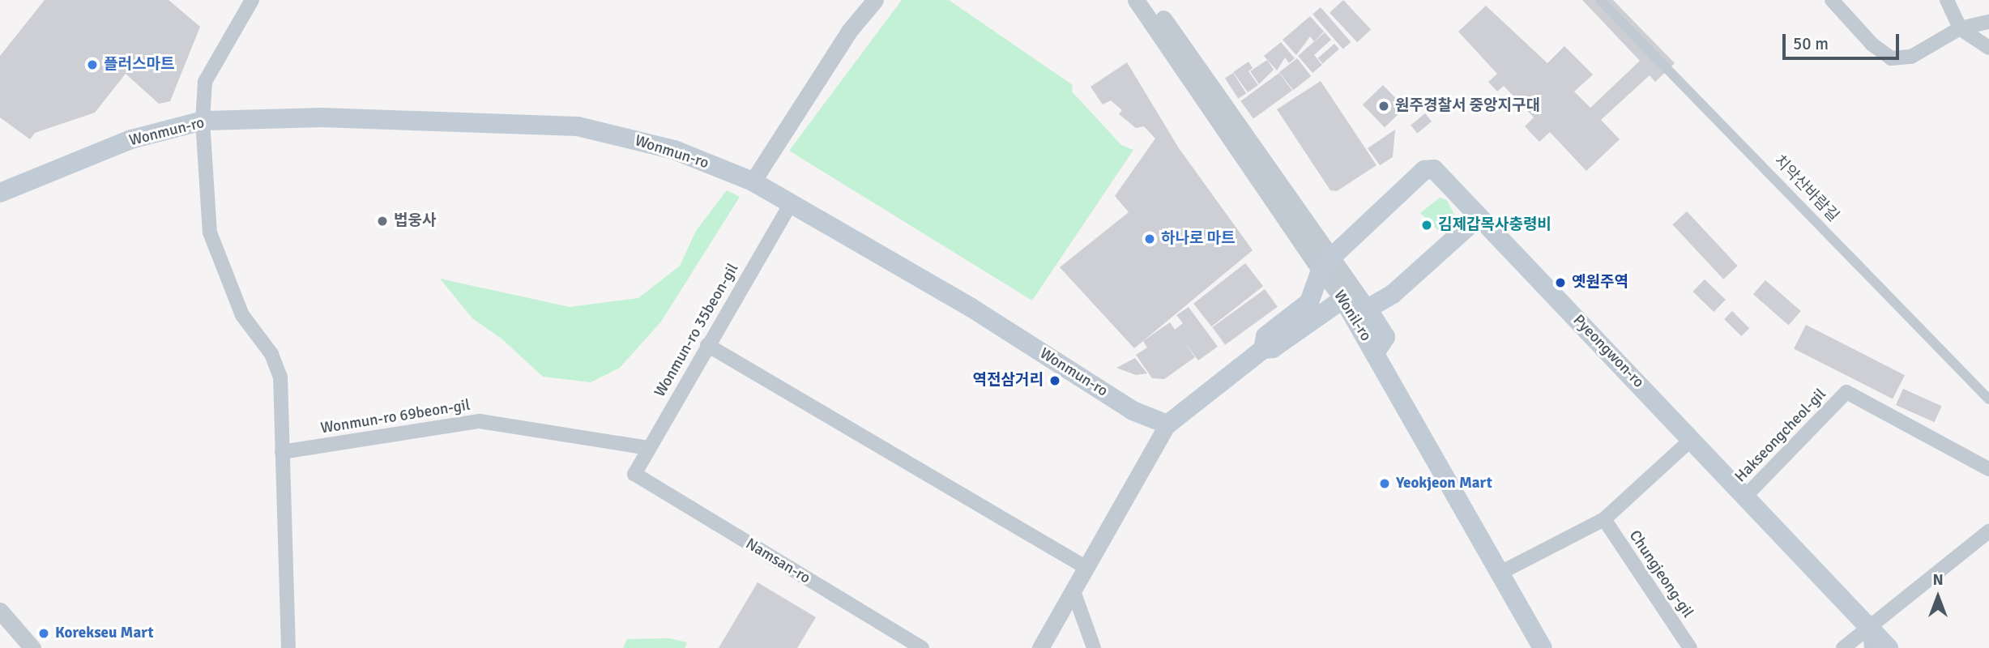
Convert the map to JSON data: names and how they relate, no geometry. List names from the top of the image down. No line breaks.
{"streets":{"main road":["Wonmun-ro","Wonil-ro","Pyeongwon-ro"],"street":["치악산바람길","Wonmun-ro 35beon-gil","Wonmun-ro 69beon-gil","Hakseongcheol-gil","Namsan-ro","Chungjeong-gil"]},"crossings":[["Wonmun-ro","Wonmun-ro 35beon-gil"],["Wonil-ro","Pyeongwon-ro"],["Wonmun-ro 35beon-gil","Wonmun-ro 69beon-gil"],["Wonmun-ro 35beon-gil","Namsan-ro"],["Pyeongwon-ro","Hakseongcheol-gil"]],"places":["플러스마트","원주경찰서 중앙지구대","법웅사","김제갑목사충령비","하나로 마트","옛원주역","역전삼거리","Yeokjeon Mart","Korekseu Mart"],"scale_bar":"50 m","north":"top"}
